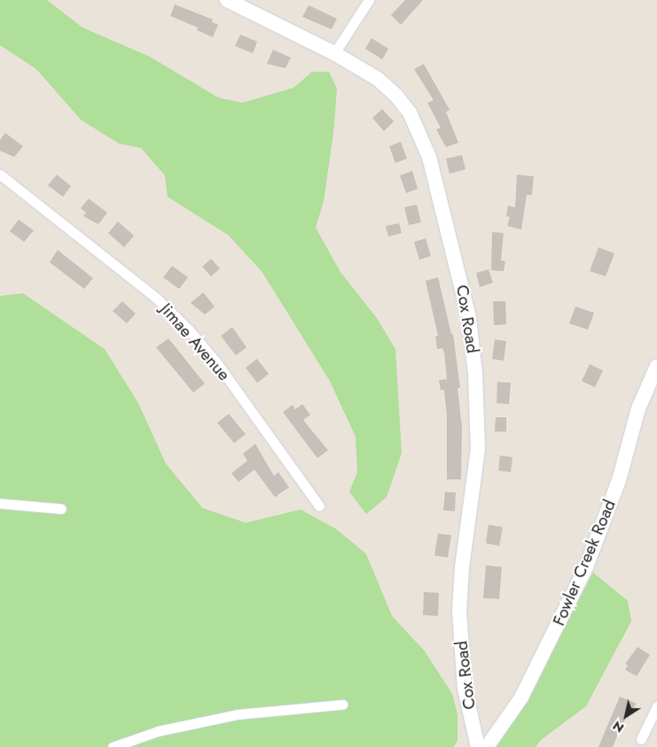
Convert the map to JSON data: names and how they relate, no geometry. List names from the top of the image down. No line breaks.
{"streets":{"street":["Cox Road","Jimae Avenue","Fowler Creek Road"]},"north":"bottom left"}
